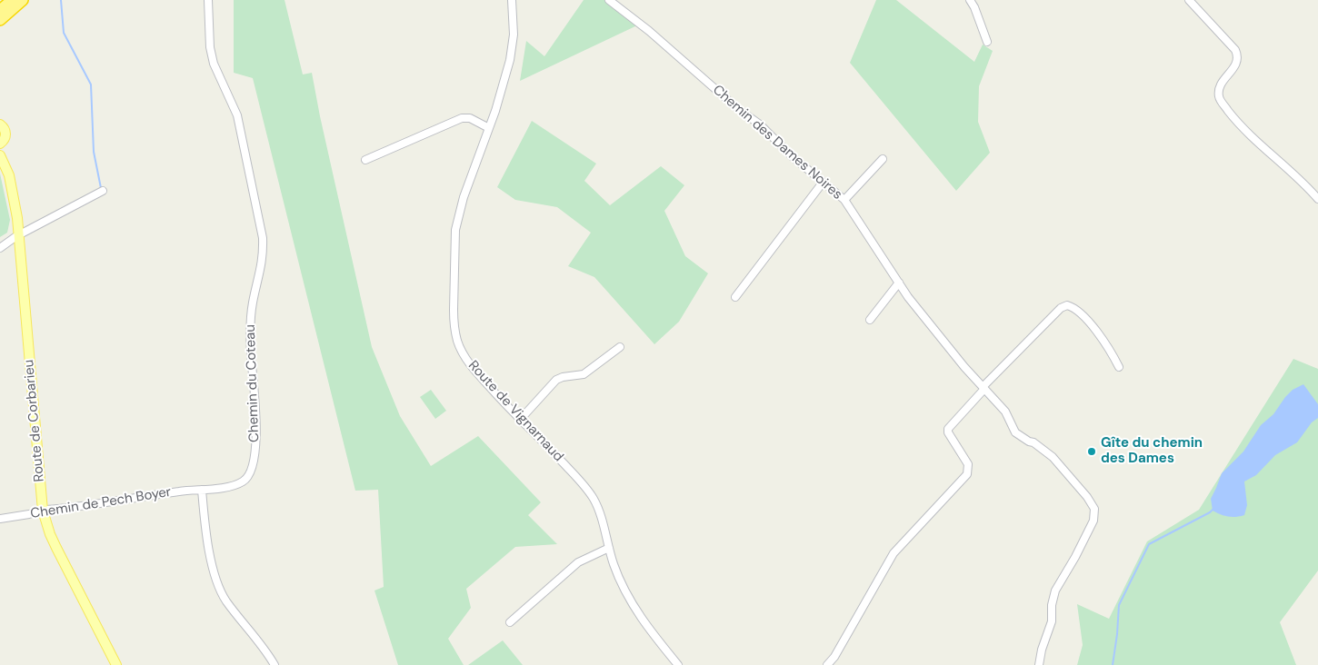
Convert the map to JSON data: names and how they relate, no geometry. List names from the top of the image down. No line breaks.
{"streets":{"main road":["Route de Corbarieu"],"street":["Chemin des Dames Noires","Chemin du Coteau","Route de Vignarnaud","Chemin de Pech Boyer"]},"crossings":[["Chemin du Coteau","Chemin de Pech Boyer"],["Route de Corbarieu","Chemin de Pech Boyer"]],"places":["Gîte du chemin des Dames"]}
